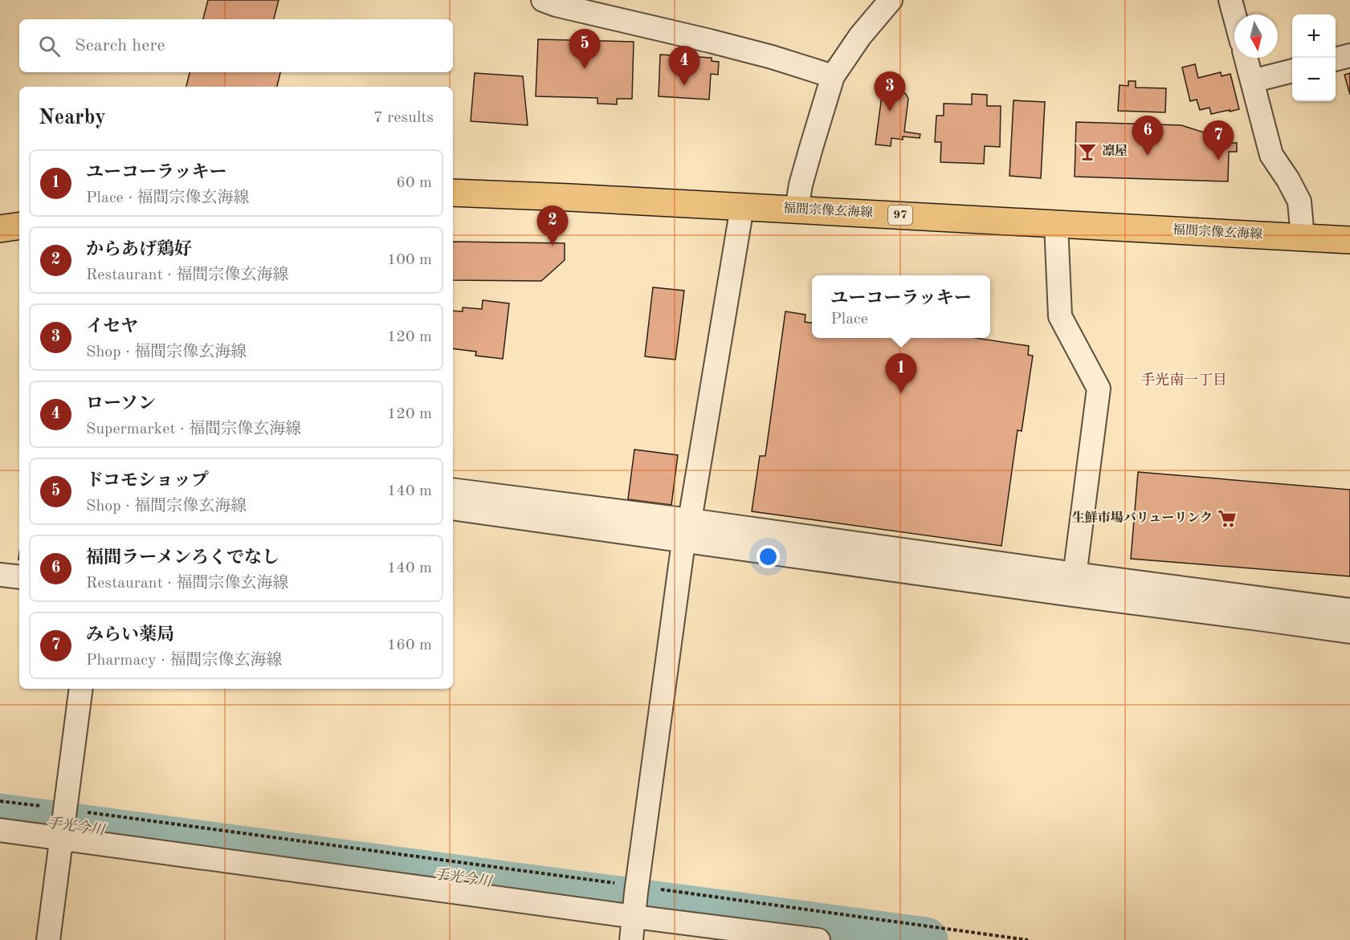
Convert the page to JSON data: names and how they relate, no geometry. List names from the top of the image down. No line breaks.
{"streets":{"main road":["福間宗像玄海線","97"]},"districts":["手光南一丁目"],"water":["手光今川"],"places":{"bar":["凛屋"],"supermarket":["生鮮市場バリューリンク"]},"north":"bottom","page":{"map_buttons":["+","−"],"search":"Search here","pins":["5","4","3","6","7","2","1"],"heading":["Nearby","7 results"],"list":[{"mark":"1","name":"ユーコーラッキー","note":"Place · 福間宗像玄海線","value":"60 m"},{"mark":"2","name":"からあげ鶏好","note":"Restaurant · 福間宗像玄海線","value":"100 m"},{"mark":"3","name":"イセヤ","note":"Shop · 福間宗像玄海線","value":"120 m"},{"mark":"4","name":"ローソン","note":"Supermarket · 福間宗像玄海線","value":"120 m"},{"mark":"5","name":"ドコモショップ","note":"Shop · 福間宗像玄海線","value":"140 m"},{"mark":"6","name":"福間ラーメンろくでなし","note":"Restaurant · 福間宗像玄海線","value":"140 m"},{"mark":"7","name":"みらい薬局","note":"Pharmacy · 福間宗像玄海線","value":"160 m"}],"popup":["ユーコーラッキー","Place"]}}
